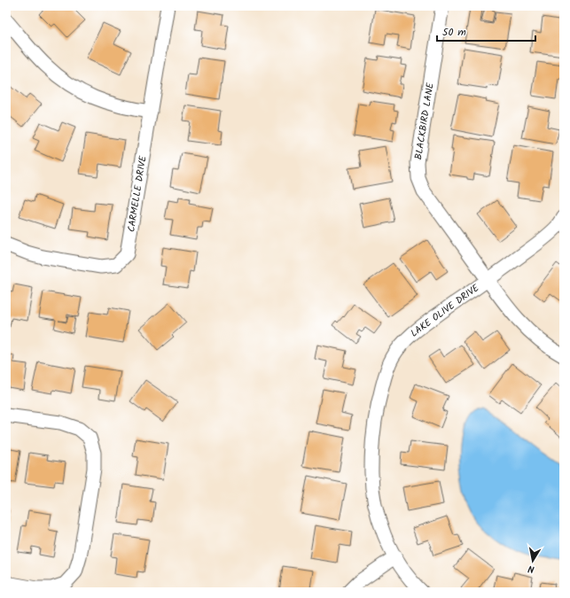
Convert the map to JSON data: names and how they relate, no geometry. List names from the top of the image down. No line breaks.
{"streets":{"street":["BLACKBIRD LANE","CARMELLE DRIVE","LAKE OLIVE DRIVE"]},"crossings":[["BLACKBIRD LANE","LAKE OLIVE DRIVE"]],"scale_bar":"50 m","north":"bottom"}
